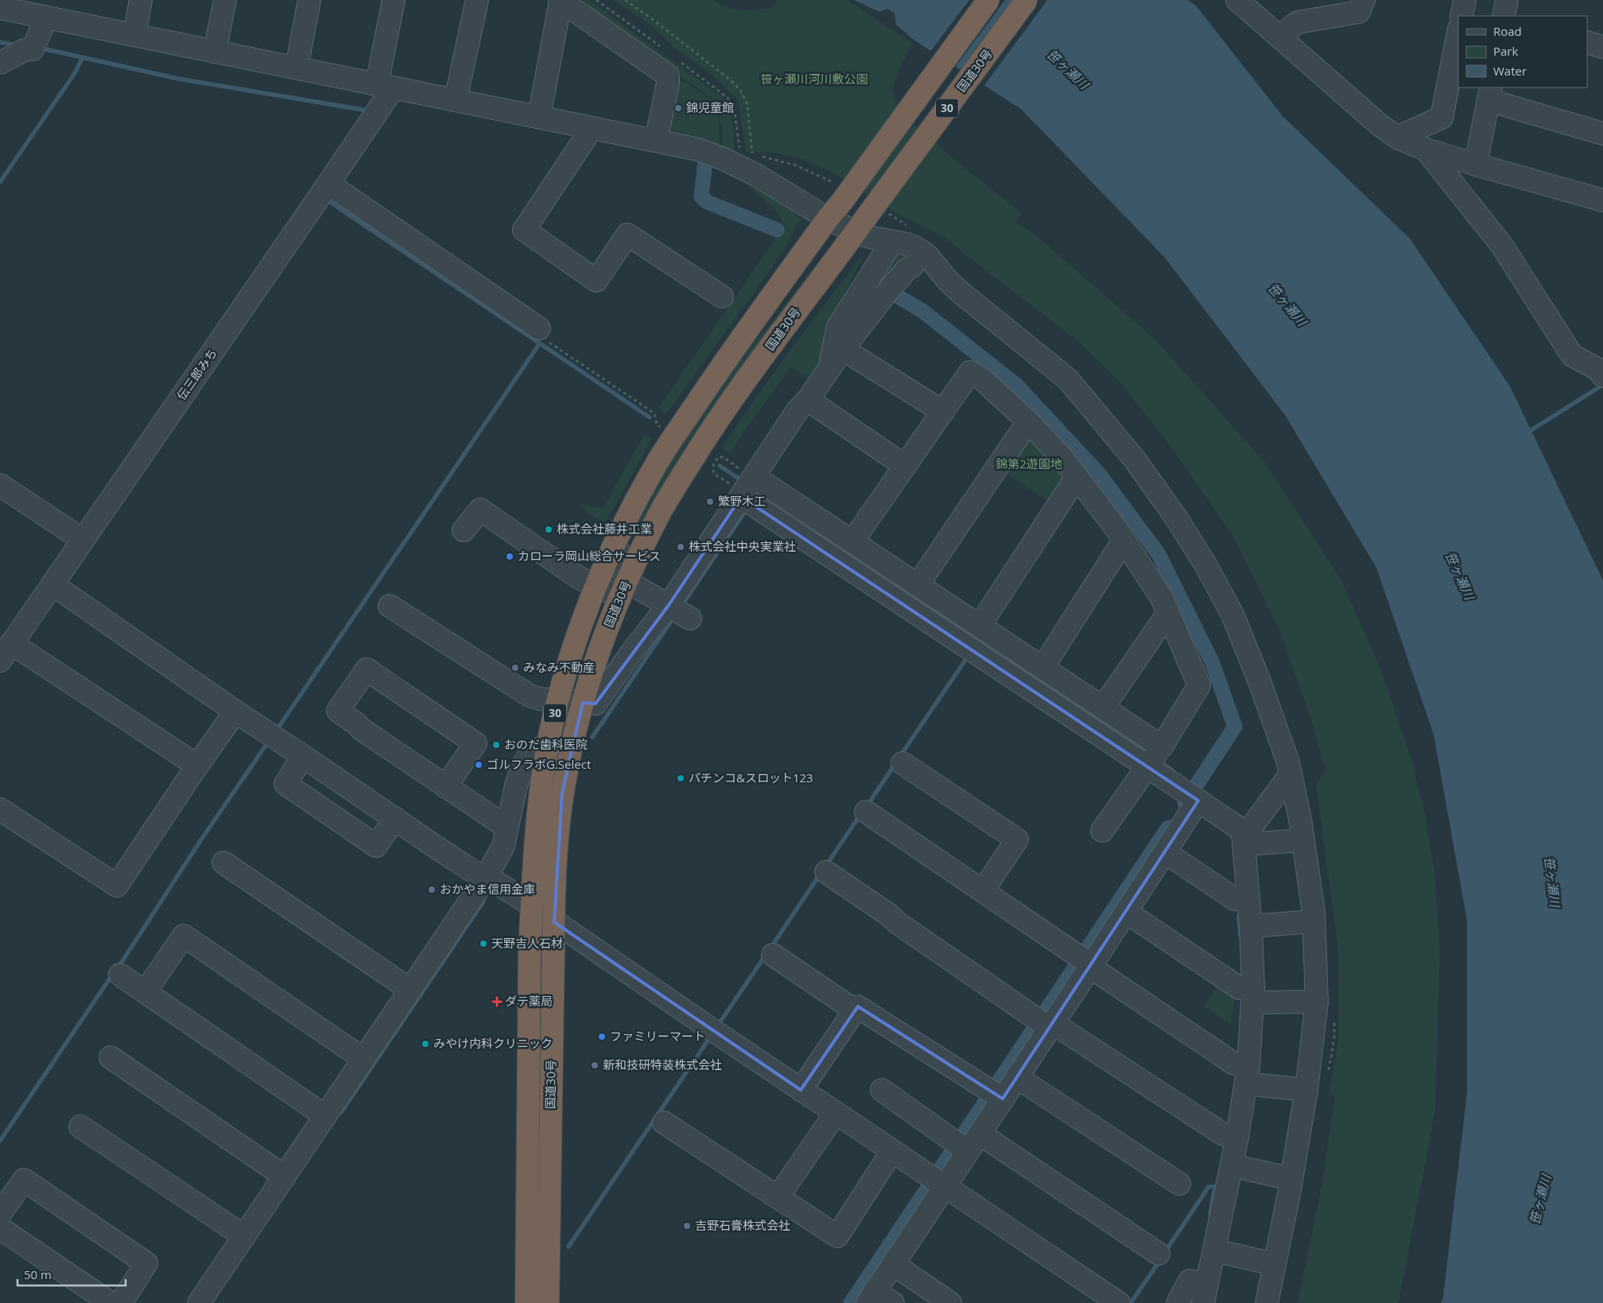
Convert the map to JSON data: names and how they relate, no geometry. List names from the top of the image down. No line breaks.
{"streets":{"highway":["国道30号","30"],"street":["伝三郎みち"]},"water":["笹ヶ瀬川"],"parks":["笹ヶ瀬川河川敷公園","錦第2遊園地"],"places":{"other":["錦児童館","繁野木工","株式会社藤井工業","株式会社中央実業社","カローラ岡山総合サービス","みなみ不動産","おのだ歯科医院","ゴルフラボG.Select","パチンコ&スロット123","おかやま信用金庫","天野吉人石材","ファミリーマート","みやけ内科クリニック","新和技研特装株式会社","吉野石膏株式会社"],"health":["ダテ薬局"]},"legend":["Road","Park","Water"],"scale_bar":"50 m"}
